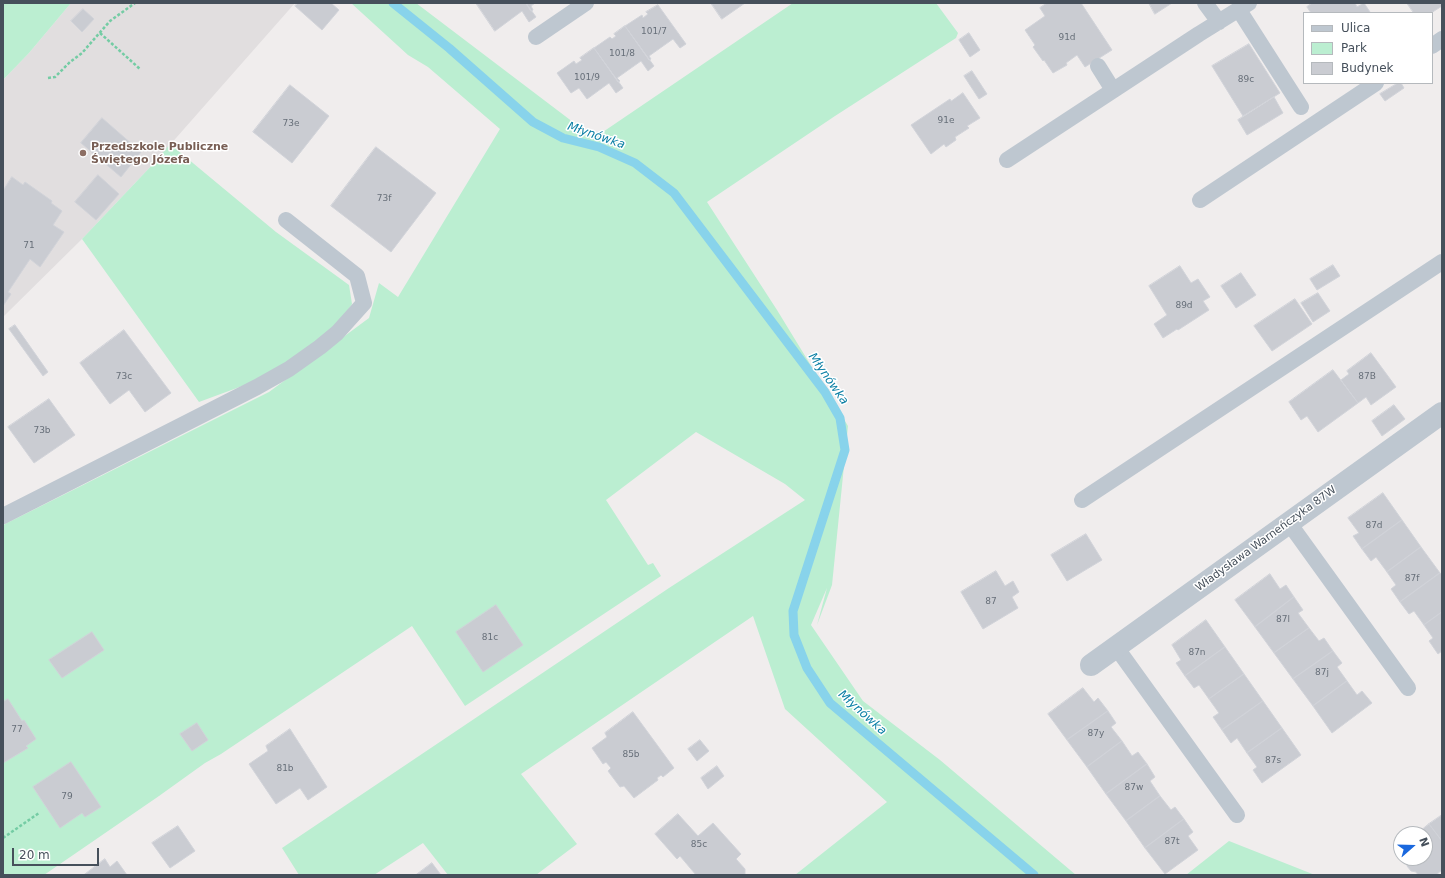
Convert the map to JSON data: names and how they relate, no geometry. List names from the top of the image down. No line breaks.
{"streets":{"street":["Władysława Warneńczyka 87W"]},"water":["Młynówka"],"places":["Przedszkole Publiczne Świętego Józefa"],"house_numbers":["101/7","91d","101/8","101/9","89c","91e","73e","73f","71","89d","73c","87B","73b","87d","87f","87","87l","81c","87n","87j","77","87y","85b","87s","81b","87w","79","87t","85c"],"legend":["Ulica","Park","Budynek"],"scale_bar":"20 m","north":"right"}
